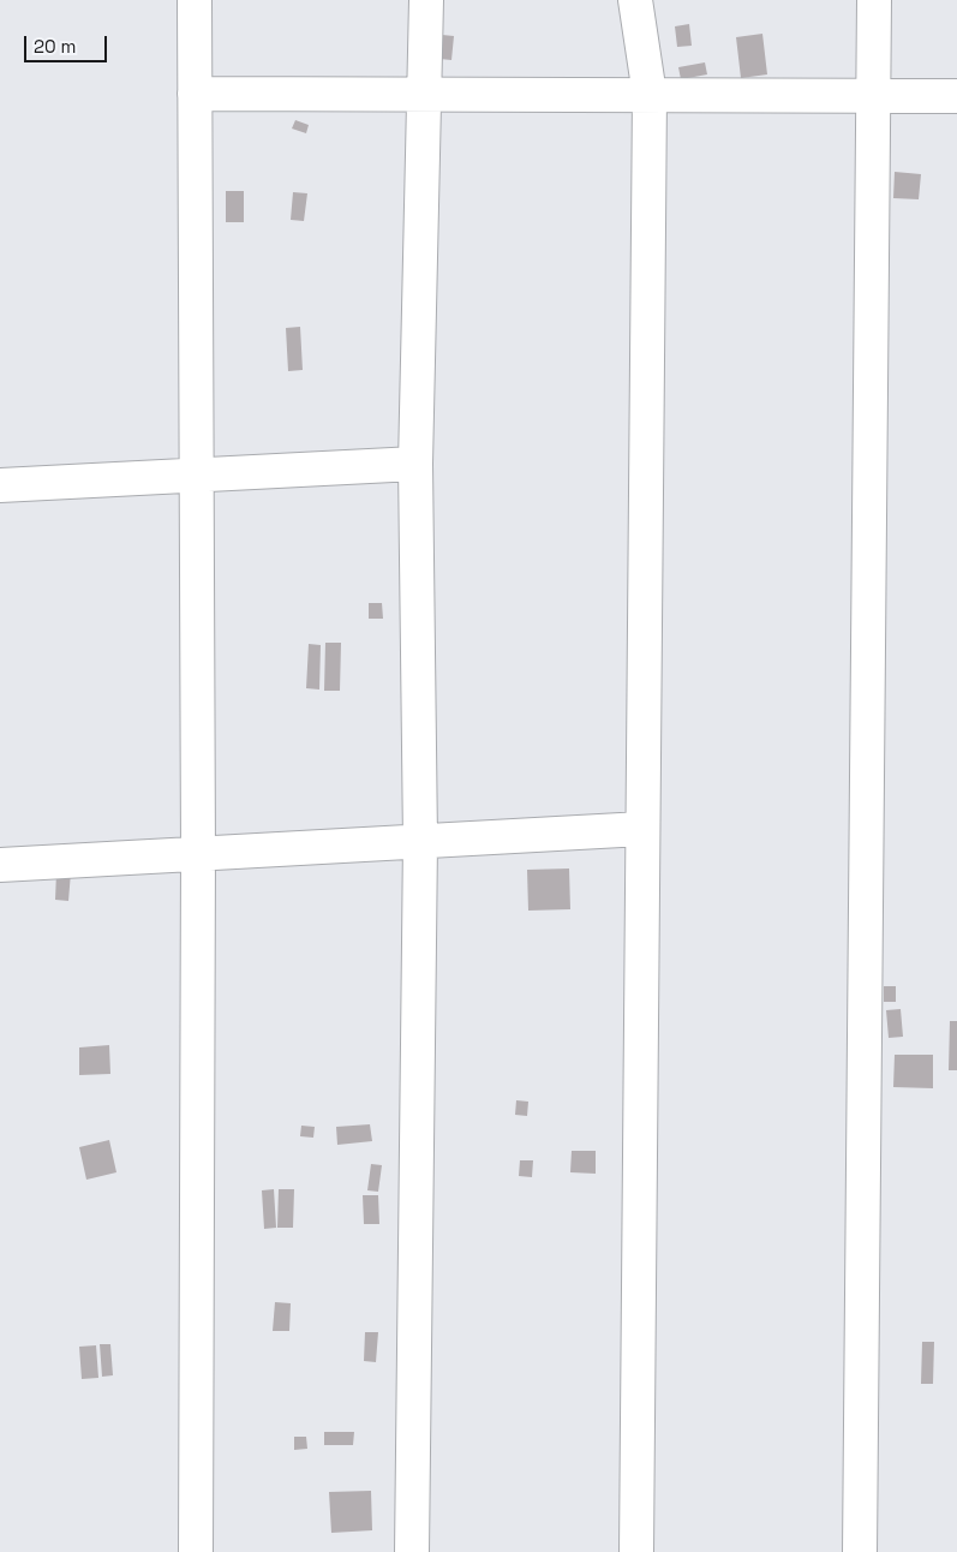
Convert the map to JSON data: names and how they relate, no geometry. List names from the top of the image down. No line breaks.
{"scale_bar":"20 m"}
